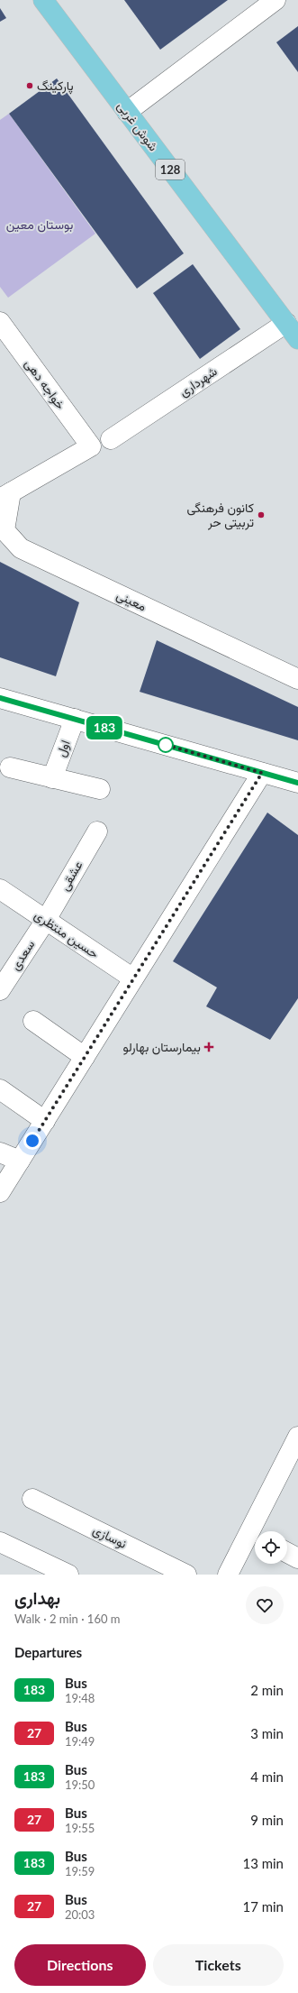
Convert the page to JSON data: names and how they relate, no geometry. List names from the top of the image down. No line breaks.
{"streets":{"main road":["شوش غربی","128"],"street":["شهرداری","خواجه دهی","معینی","اول","عشقی","حسین منتظری","سعدی","نوسازی"]},"crossings":[["شوش غربی","شهرداری"],["خواجه دهی","معینی"],["عشقی","حسین منتظری"],["عشقی","سعدی"],["حسین منتظری","سعدی"]],"parks":["بوستان معین"],"places":{"other":["پارکینگ","کانون فرهنگی تربیتی حر"],"health":["بیمارستان بهارلو"]},"lines":["bus line 183"],"page":{"on_map":"183","heading":[["بهداری","Walk · 2 min · 160 m"],"Departures"],"list":[{"mark":"183","name":"Bus","note":"19:48","value":"2 min"},{"mark":"27","name":"Bus","note":"19:49","value":"3 min"},{"mark":"183","name":"Bus","note":"19:50","value":"4 min"},{"mark":"27","name":"Bus","note":"19:55","value":"9 min"},{"mark":"183","name":"Bus","note":"19:59","value":"13 min"},{"mark":"27","name":"Bus","note":"20:03","value":"17 min"}],"buttons":["Directions","Tickets"]}}
